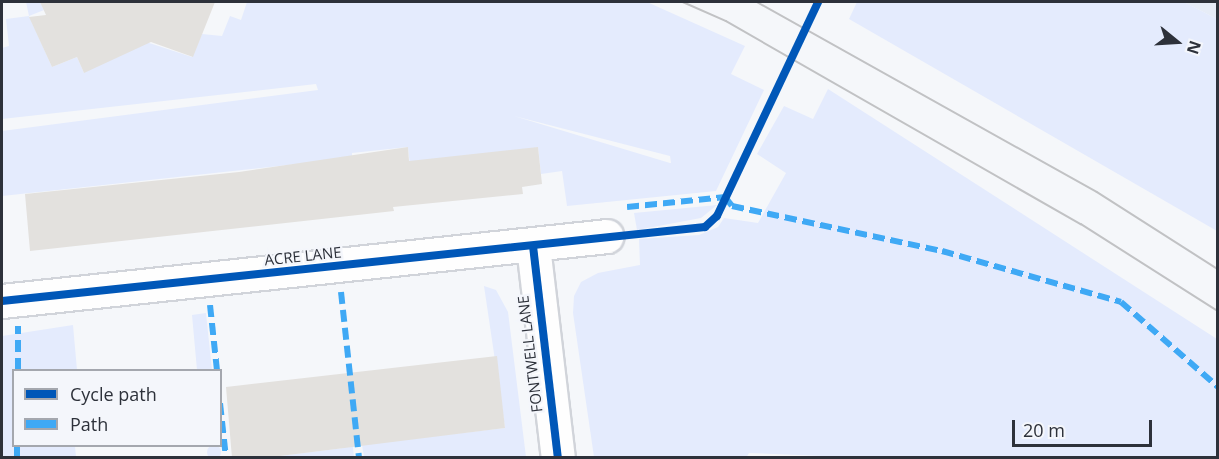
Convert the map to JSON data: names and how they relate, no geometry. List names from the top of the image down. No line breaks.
{"streets":{"street":["ACRE LANE","FONTWELL LANE"]},"crossings":[["ACRE LANE","FONTWELL LANE"]],"legend":["Cycle path","Path"],"scale_bar":"20 m","north":"right"}
